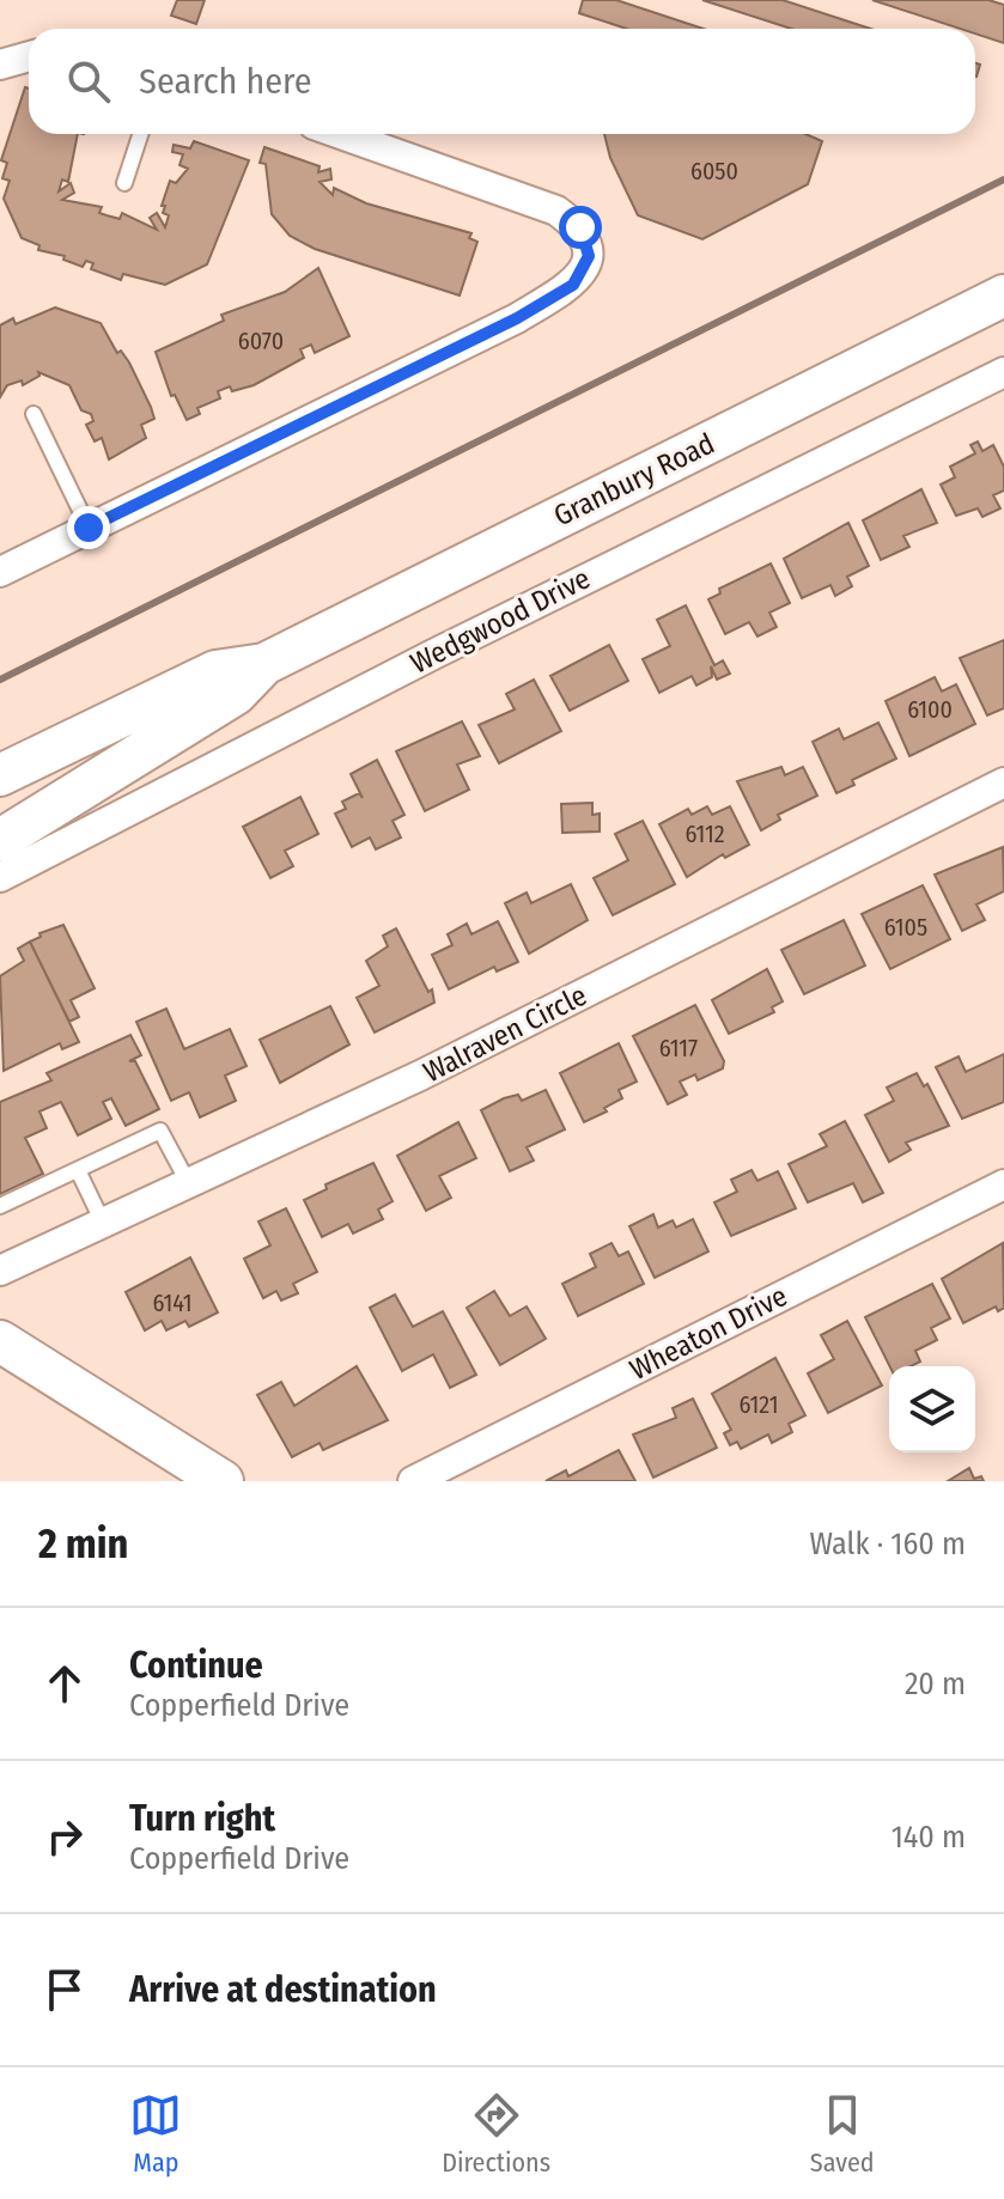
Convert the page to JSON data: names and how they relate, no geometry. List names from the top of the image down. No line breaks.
{"streets":{"main road":["Granbury Road"],"street":["Wedgwood Drive","Walraven Circle","Wheaton Drive"]},"house_numbers":["6050","6070","6100","6112","6105","6117","6141","6121"],"page":{"search":"Search here","heading":["2 min","Walk · 160 m"],"list":[["Continue","Copperfield Drive","20 m"],["Turn right","Copperfield Drive","140 m"],"Arrive at destination"],"nav":["Map","Directions","Saved"]}}
